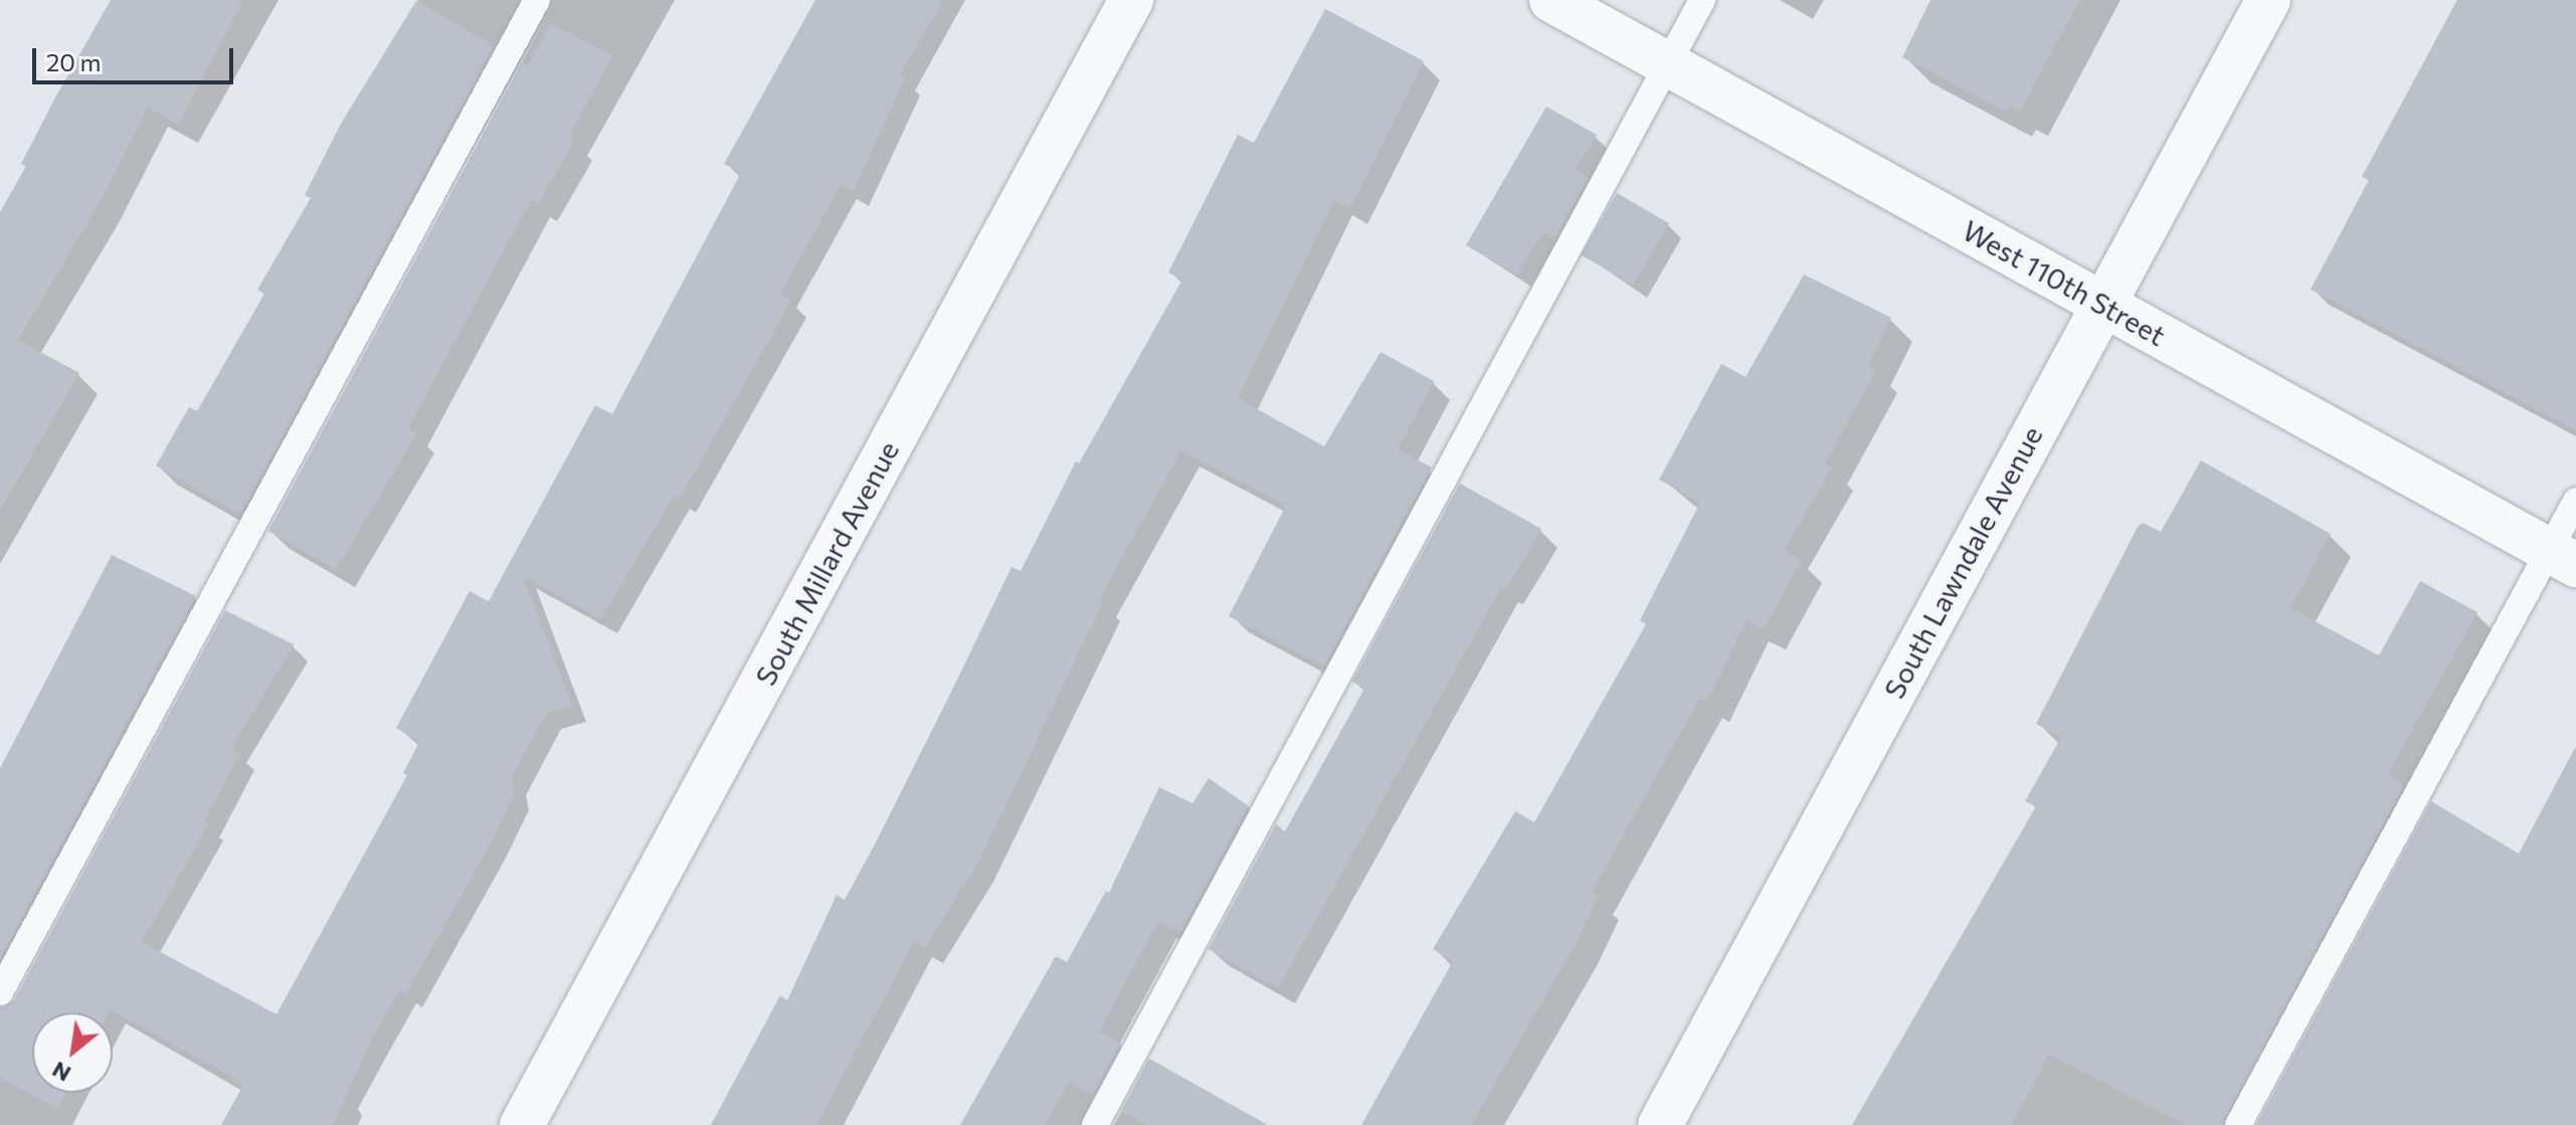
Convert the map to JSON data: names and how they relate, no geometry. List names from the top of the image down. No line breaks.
{"streets":{"street":["West 110th Street","South Lawndale Avenue","South Millard Avenue"]},"crossings":[["West 110th Street","South Lawndale Avenue"]],"scale_bar":"20 m","north":"bottom left"}
